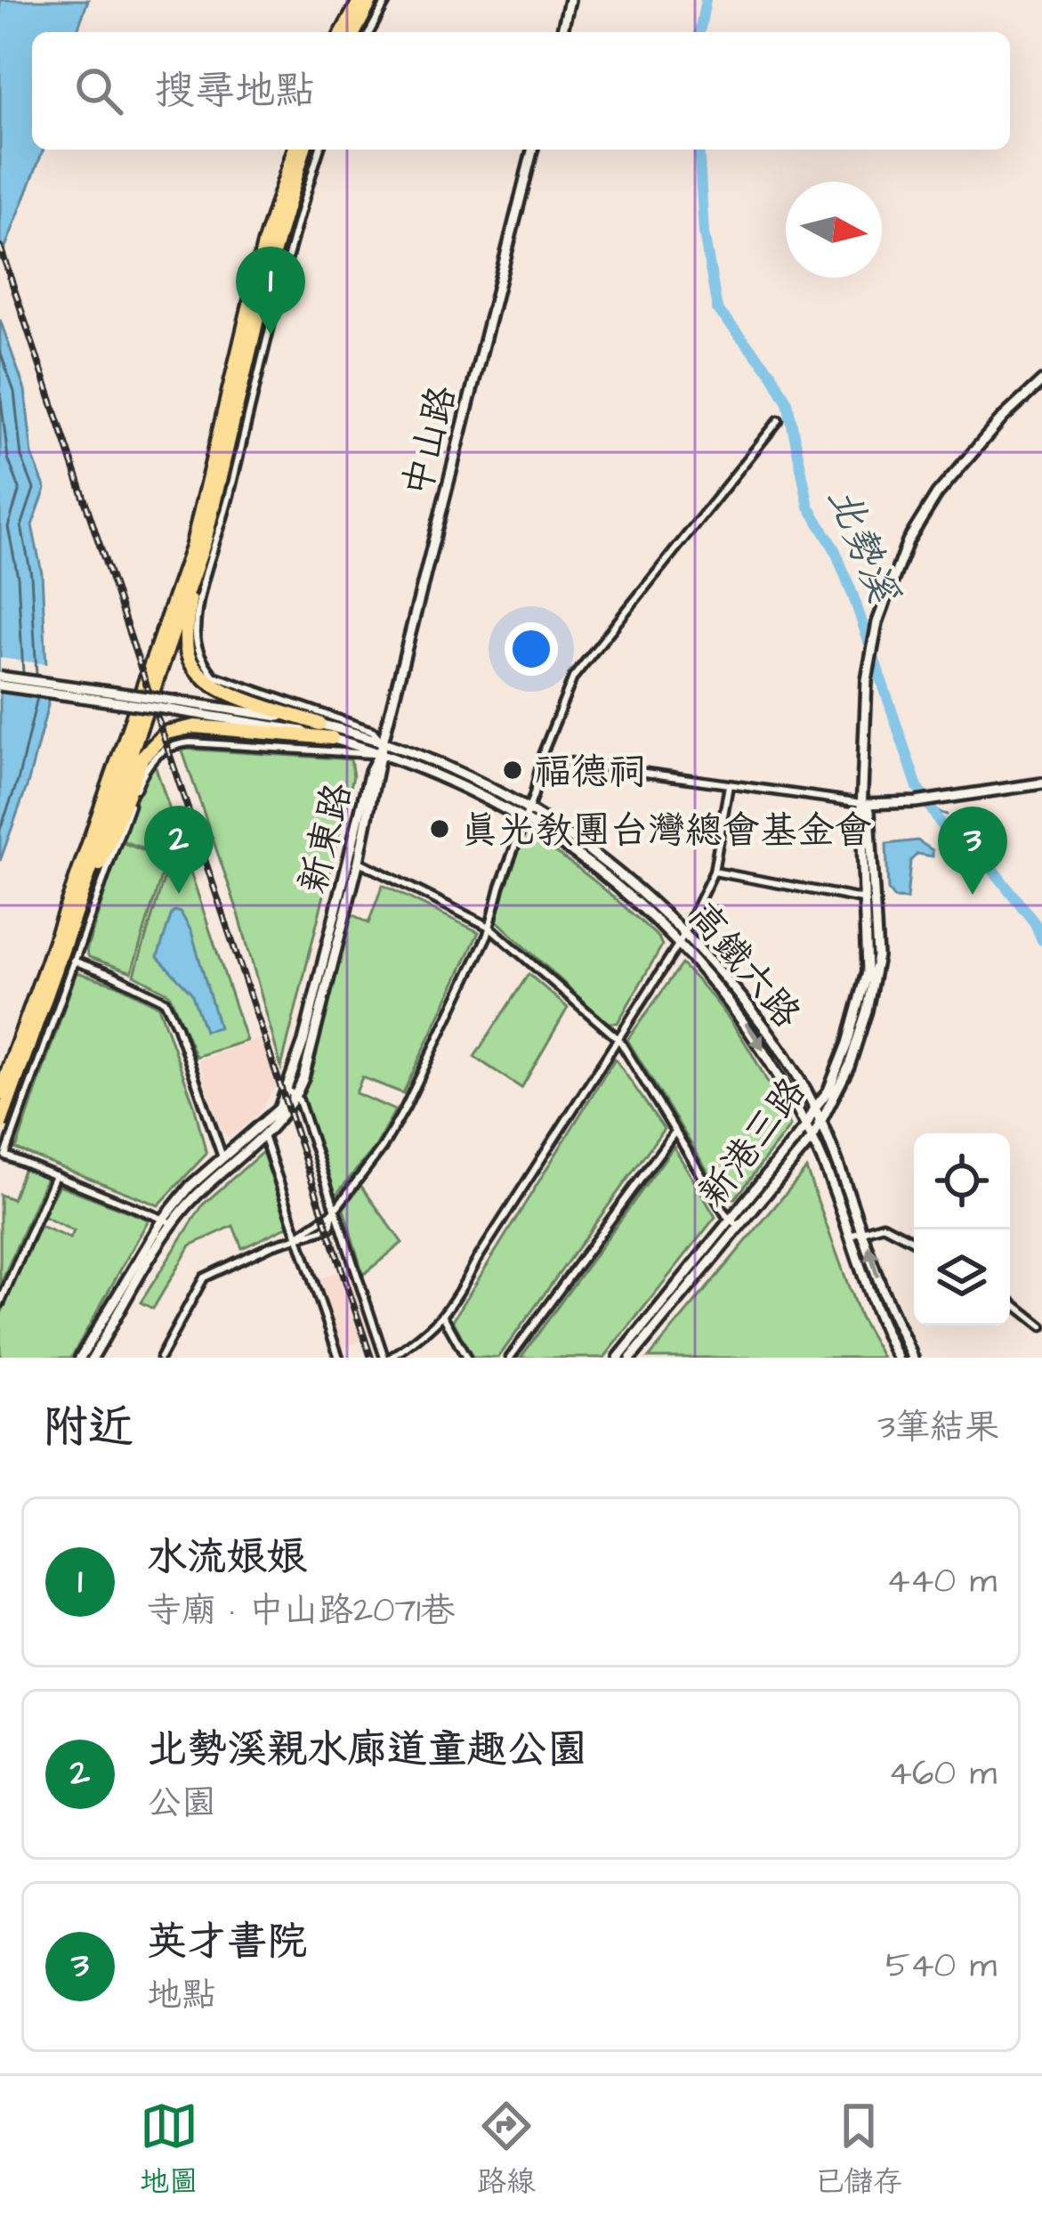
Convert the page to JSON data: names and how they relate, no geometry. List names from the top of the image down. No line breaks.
{"streets":{"street":["中山路","新東路","高鐵六路","新港三路"]},"crossings":[["中山路","新東路"],["中山路","高鐵六路"],["新東路","高鐵六路"],["高鐵六路","新港三路"]],"water":["北勢溪"],"places":["福德祠","真光教團台灣總會基金會"],"north":"right","page":{"search":"搜尋地點","pins":["1","2","3"],"heading":["附近","3筆結果"],"list":[{"mark":"1","name":"水流娘娘","note":"寺廟 · 中山路2071巷","value":"440 m"},{"mark":"2","name":"北勢溪親水廊道童趣公園","note":"公園","value":"460 m"},{"mark":"3","name":"英才書院","note":"地點","value":"540 m"}],"nav":["地圖","路線","已儲存"]}}
